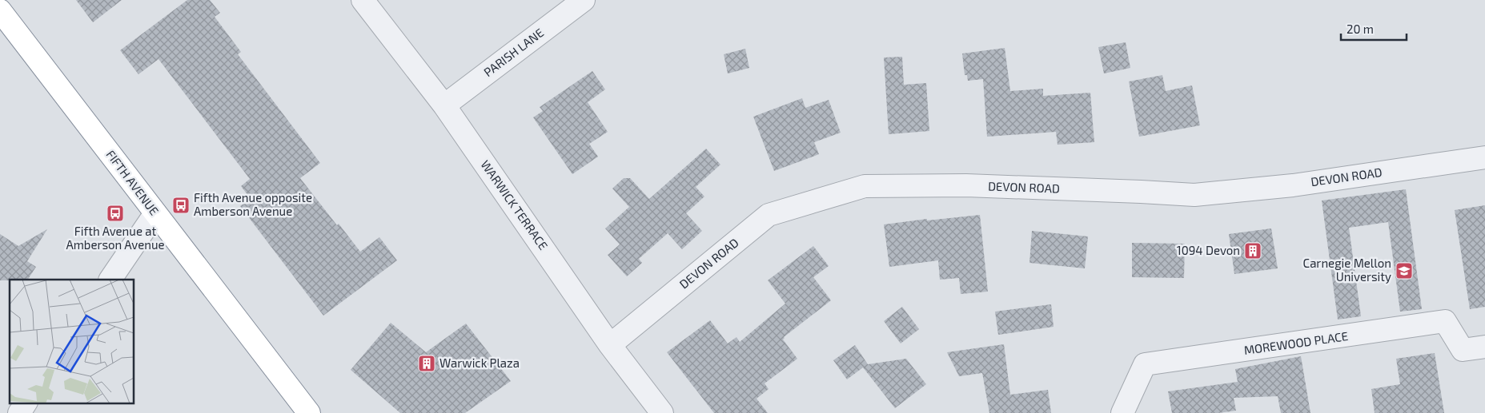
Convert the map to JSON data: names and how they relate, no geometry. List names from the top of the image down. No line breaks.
{"streets":{"highway":["FIFTH AVENUE"],"street":["PARISH LANE","DEVON ROAD","WARWICK TERRACE","MOREWOOD PLACE"]},"crossings":[["PARISH LANE","WARWICK TERRACE"],["DEVON ROAD","WARWICK TERRACE"]],"places":{"bus stop":["Fifth Avenue opposite Amberson Avenue","Fifth Avenue at Amberson Avenue"],"building":["1094 Devon","Warwick Plaza"],"school or university":["Carnegie Mellon University"]},"scale_bar":"20 m"}
